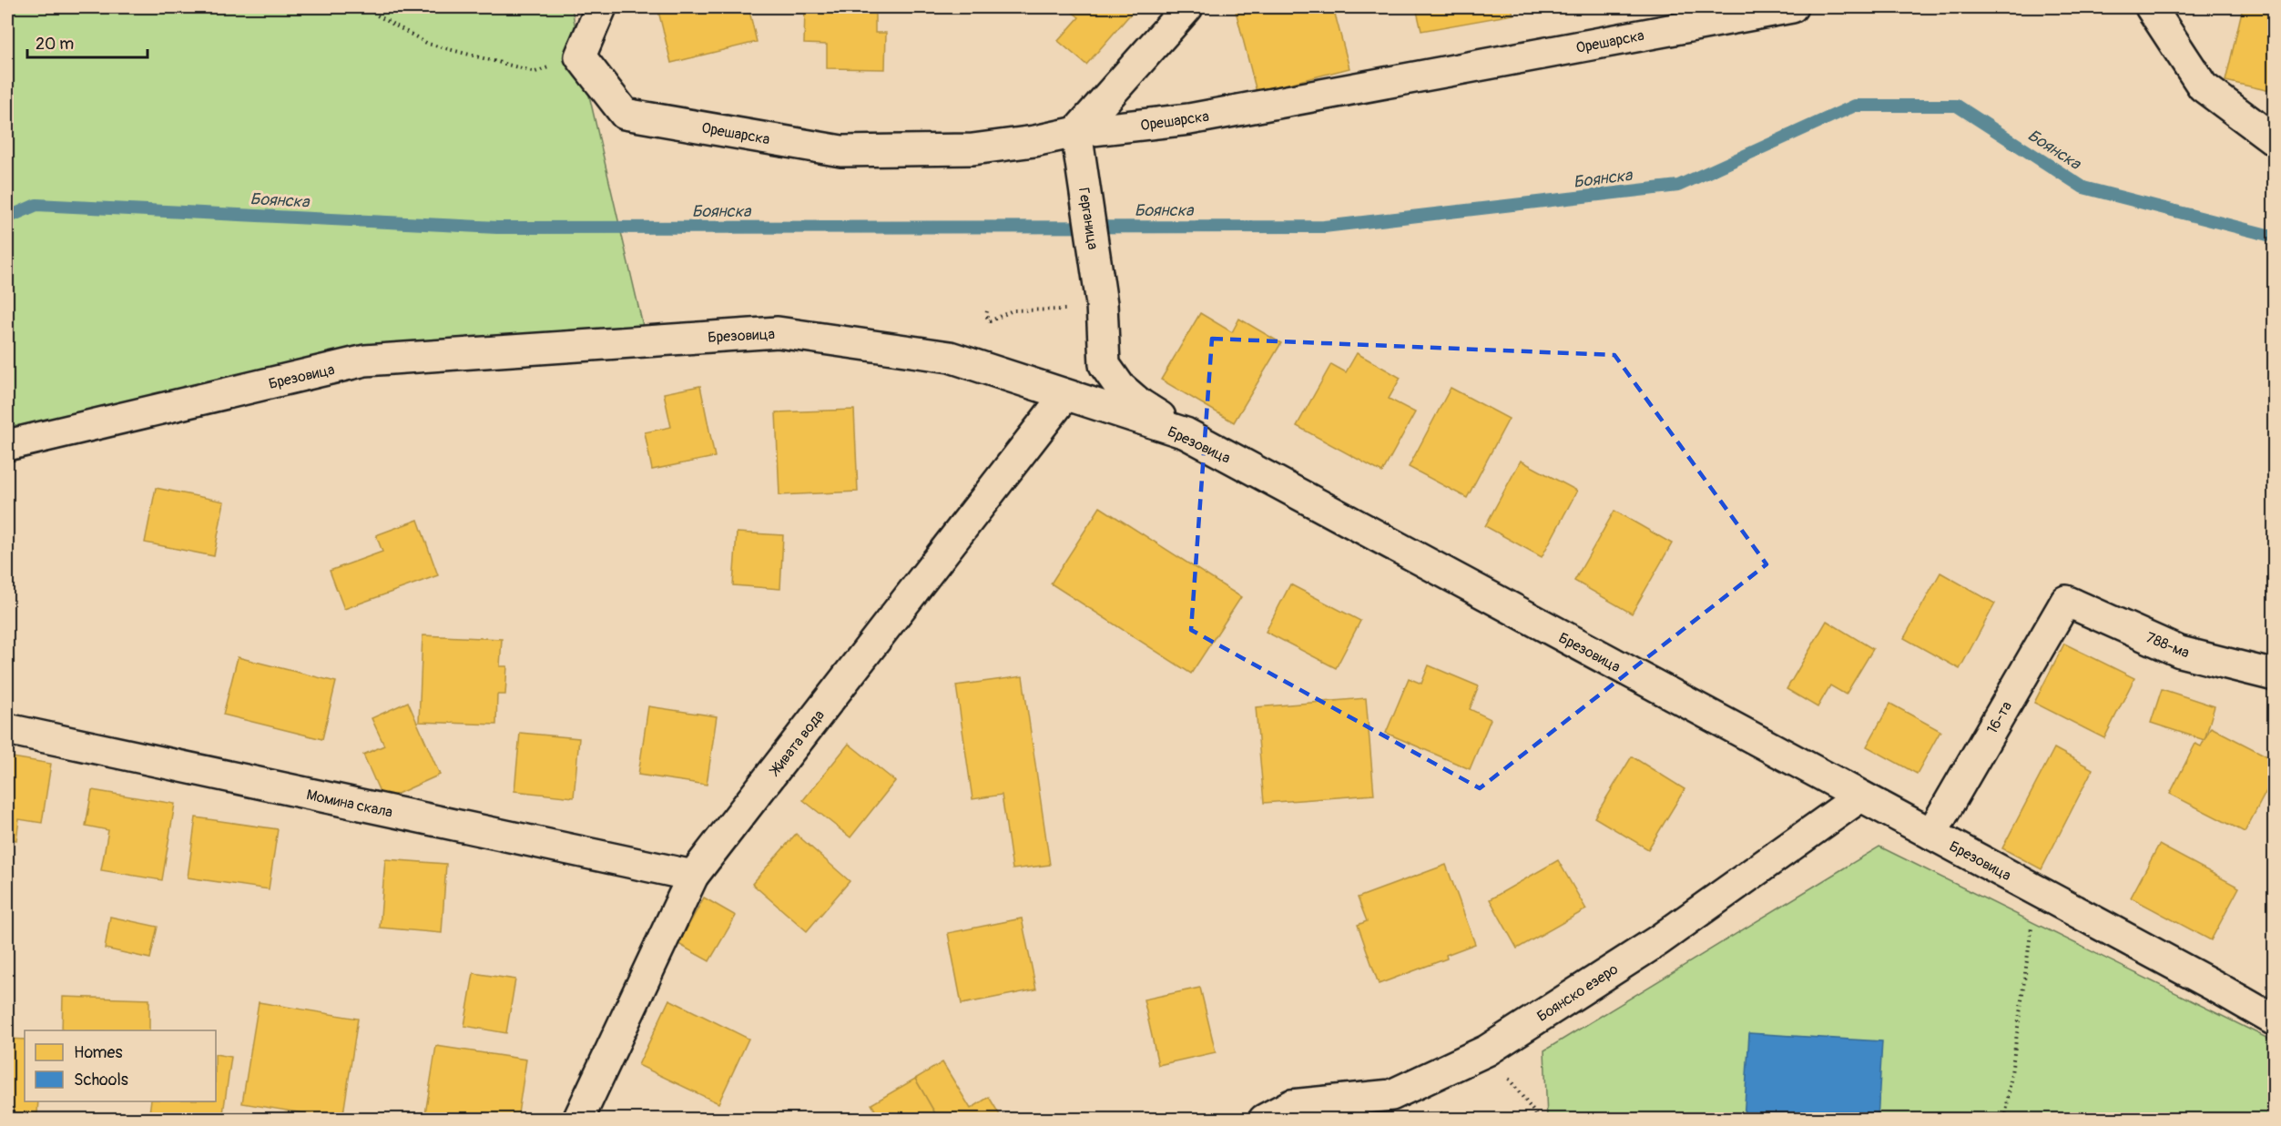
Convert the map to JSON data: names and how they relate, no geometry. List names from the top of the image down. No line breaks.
{"streets":{"street":["Орешарска","Герганица","Брезовица","788-ма","16-та","Живата вода","Момина скала","Боянско езеро"]},"crossings":[["Орешарска","Герганица"],["Герганица","Брезовица"],["Брезовица","16-та"],["Брезовица","Живата вода"],["Брезовица","Боянско езеро"],["788-ма","16-та"],["Живата вода","Момина скала"]],"water":["Боянска"],"legend":["Homes","Schools"],"scale_bar":"20 m"}
